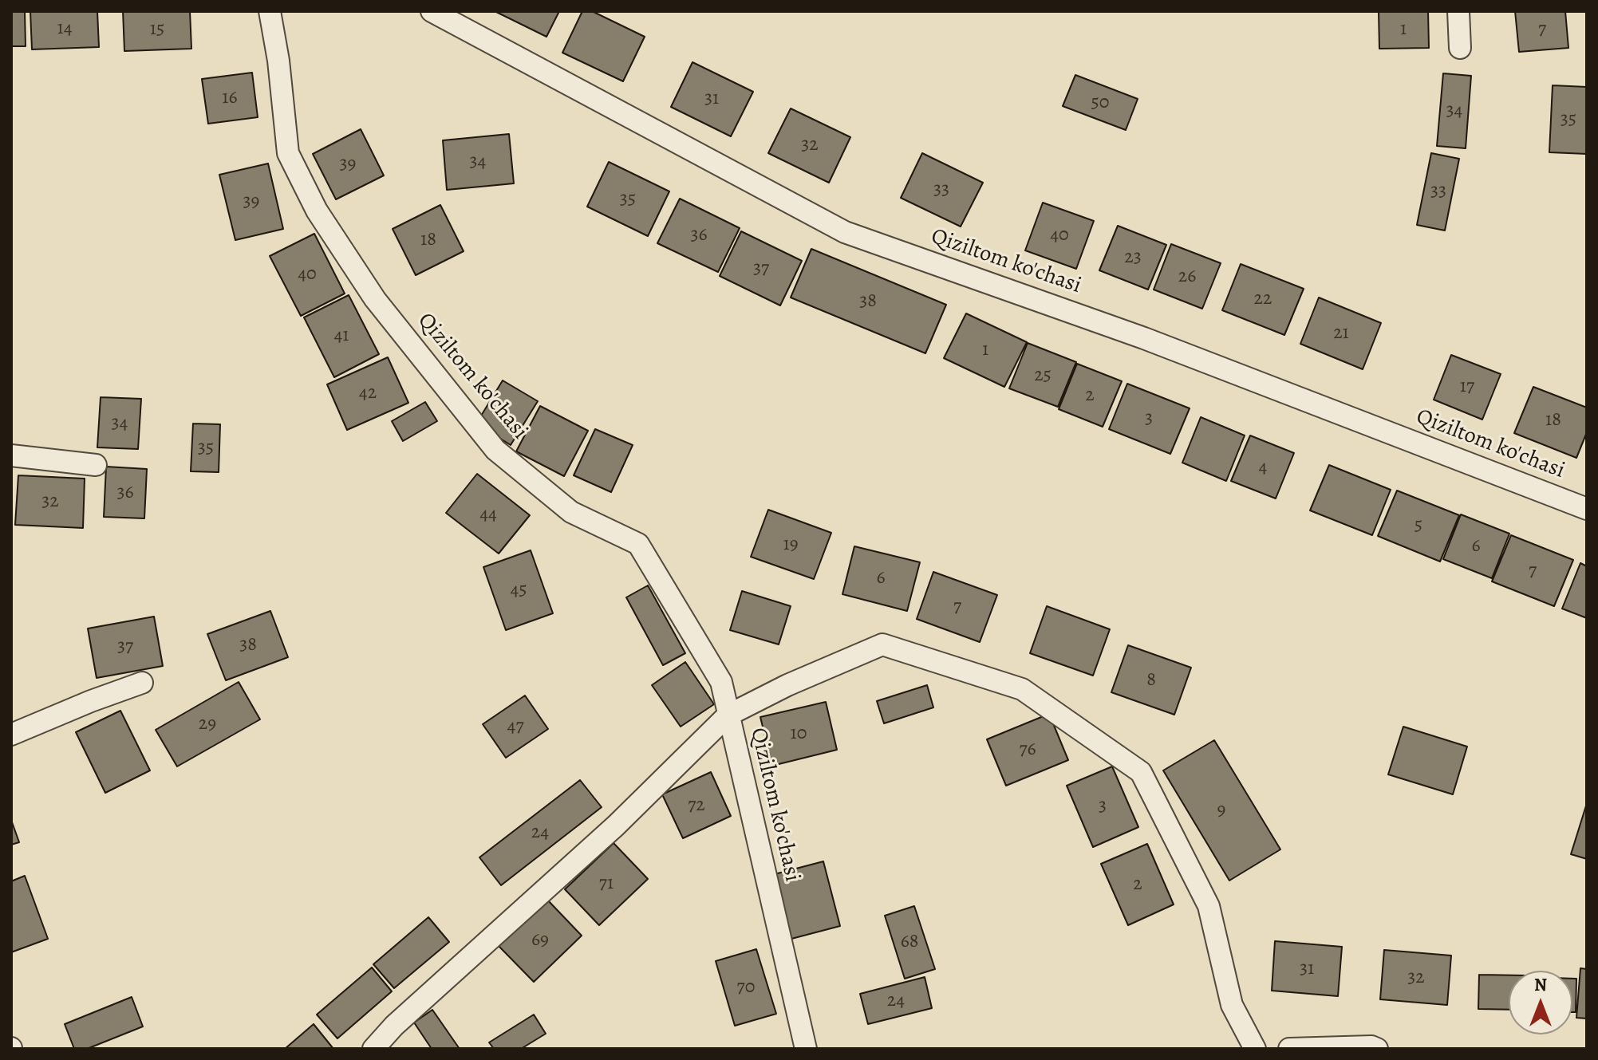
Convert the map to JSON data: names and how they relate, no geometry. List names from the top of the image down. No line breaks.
{"streets":{"street":["Qiziltom ko'chasi"]},"house_numbers":["14","15","1","7","16","31","50","34","35","32","34","39","33","33","35","39","36","40","18","23","37","40","26","22","38","21","41","1","25","17","42","2","3","18","34","35","4","36","32","44","5","19","6","7","6","45","7","38","37","8","29","47","10","76","72","3","9","24","71","2","69","68","31","32","70","24"],"north":"top"}
